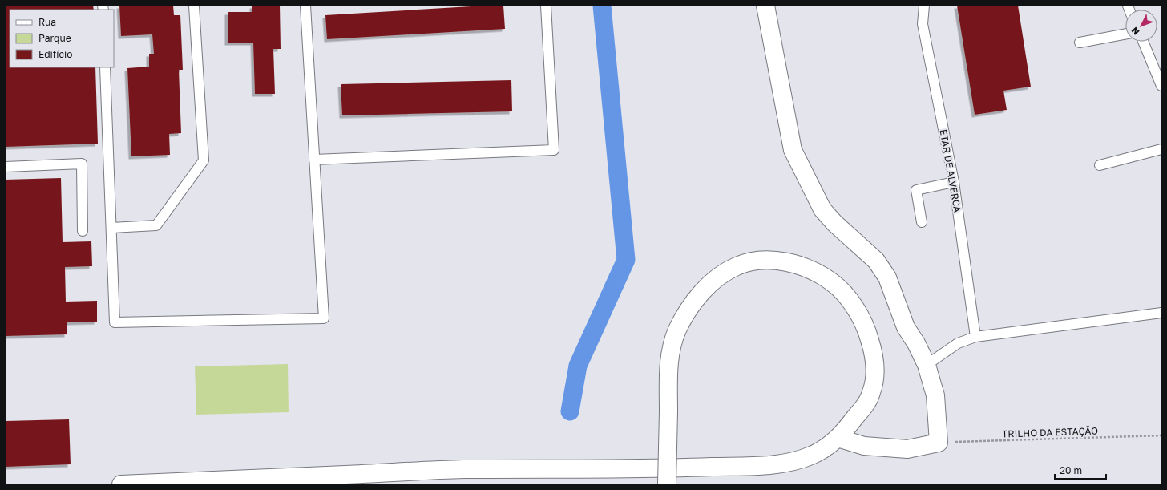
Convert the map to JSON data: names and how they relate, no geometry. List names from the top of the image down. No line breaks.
{"streets":{"lane":["ETAR DE ALVERCA"],"path":["TRILHO DA ESTAÇÃO"]},"legend":["Rua","Parque","Edifício"],"scale_bar":"20 m","north":"bottom left"}
